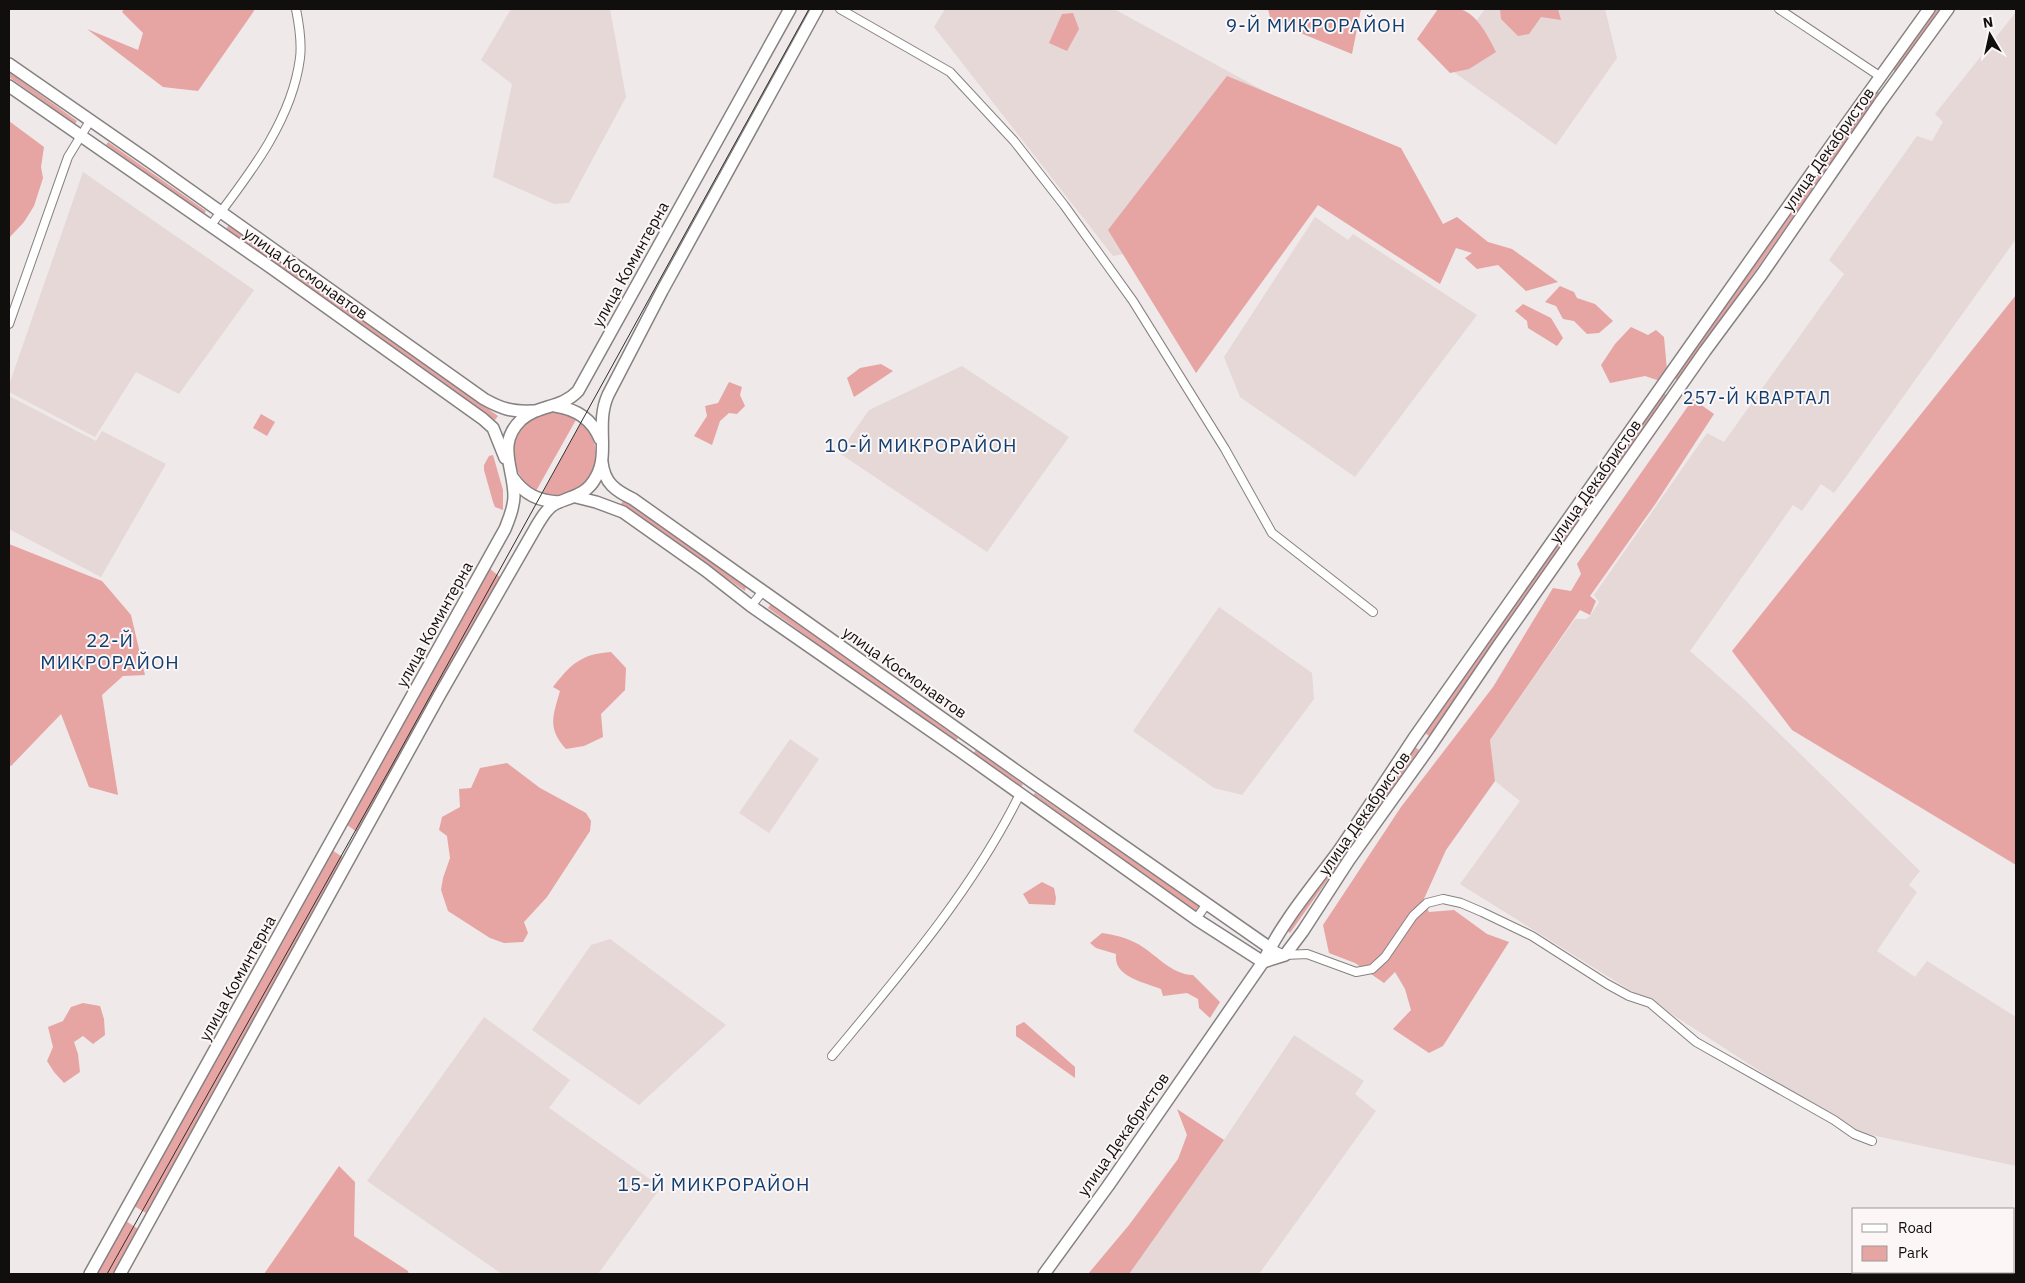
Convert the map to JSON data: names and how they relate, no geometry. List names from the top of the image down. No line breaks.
{"streets":{"street":["улица Декабристов","улица Коминтерна","улица Космонавтов"]},"crossings":[["улица Декабристов","улица Космонавтов"],["улица Коминтерна","улица Космонавтов"]],"districts":["9-Й МИКРОРАЙОН","257-Й КВАРТАЛ","10-Й МИКРОРАЙОН","22-Й МИКРОРАЙОН","15-Й МИКРОРАЙОН"],"legend":["Road","Park"],"north":"top"}
